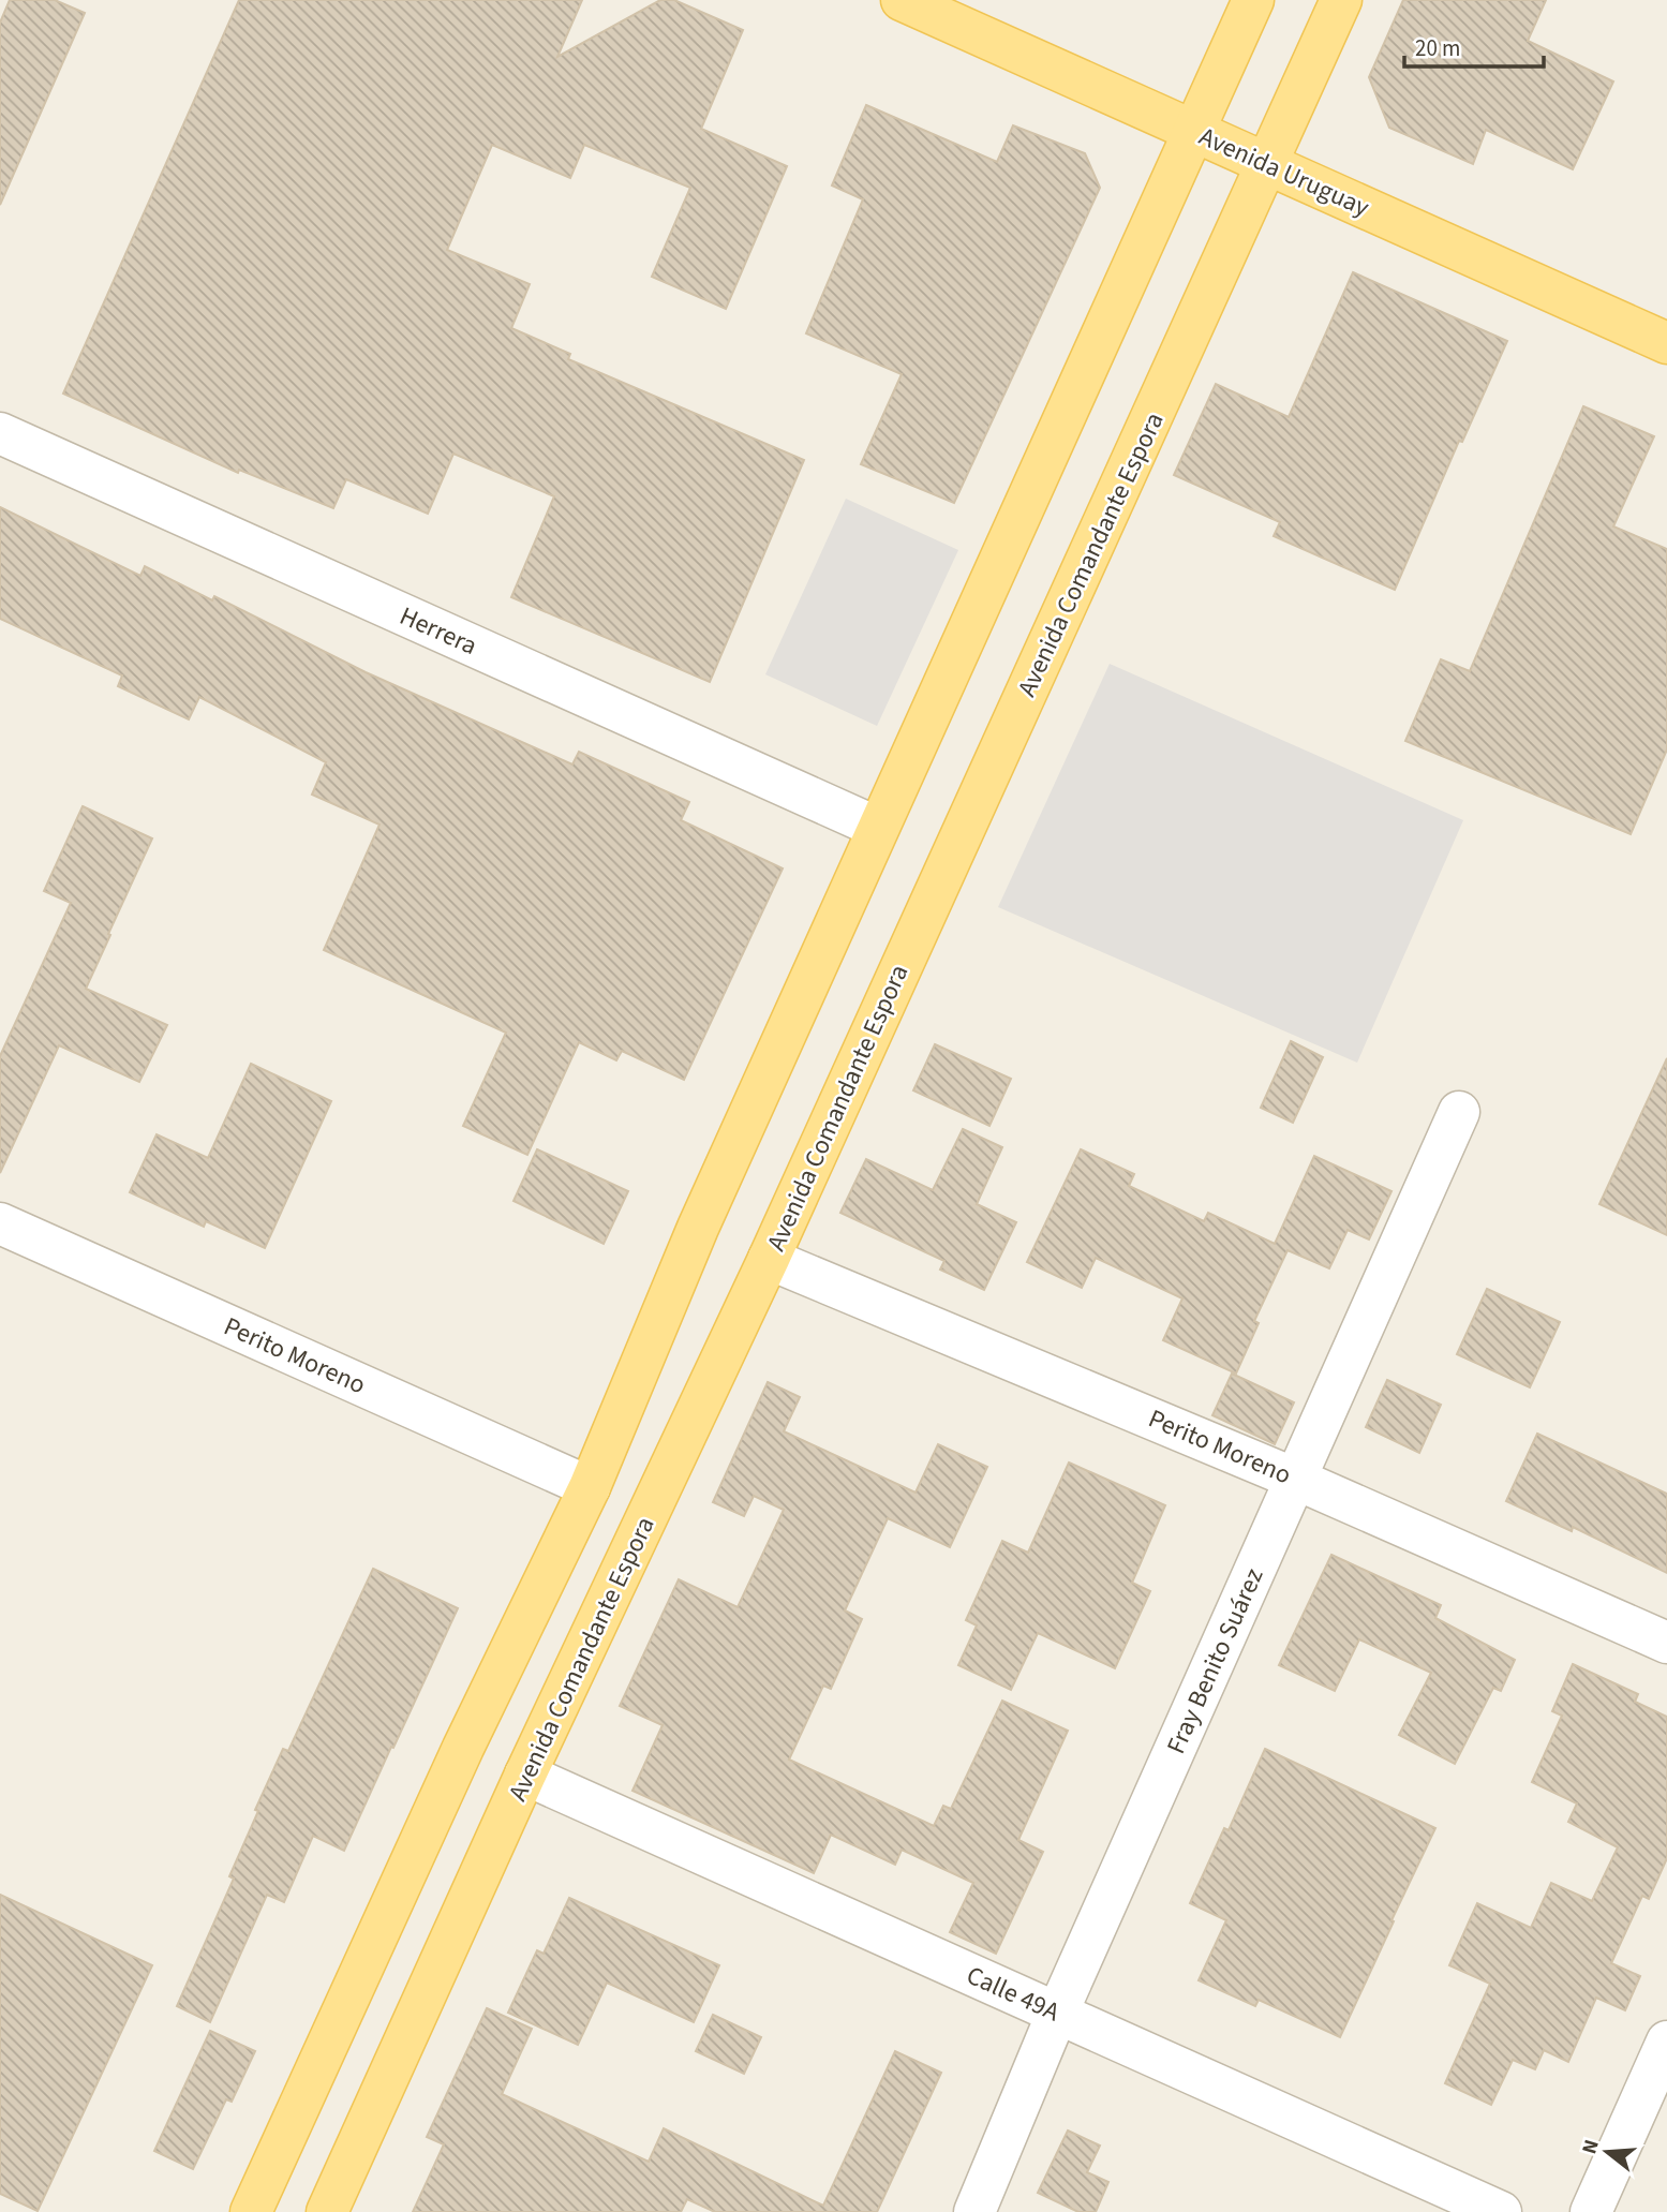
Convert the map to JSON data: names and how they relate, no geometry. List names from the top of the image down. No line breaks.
{"streets":{"main road":["Avenida Uruguay","Avenida Comandante Espora"],"street":["Herrera","Perito Moreno","Fray Benito Suárez","Calle 49A"]},"crossings":[["Avenida Uruguay","Avenida Comandante Espora"],["Avenida Comandante Espora","Perito Moreno"],["Avenida Comandante Espora","Calle 49A"],["Perito Moreno","Fray Benito Suárez"],["Fray Benito Suárez","Calle 49A"]],"scale_bar":"20 m","north":"left"}
